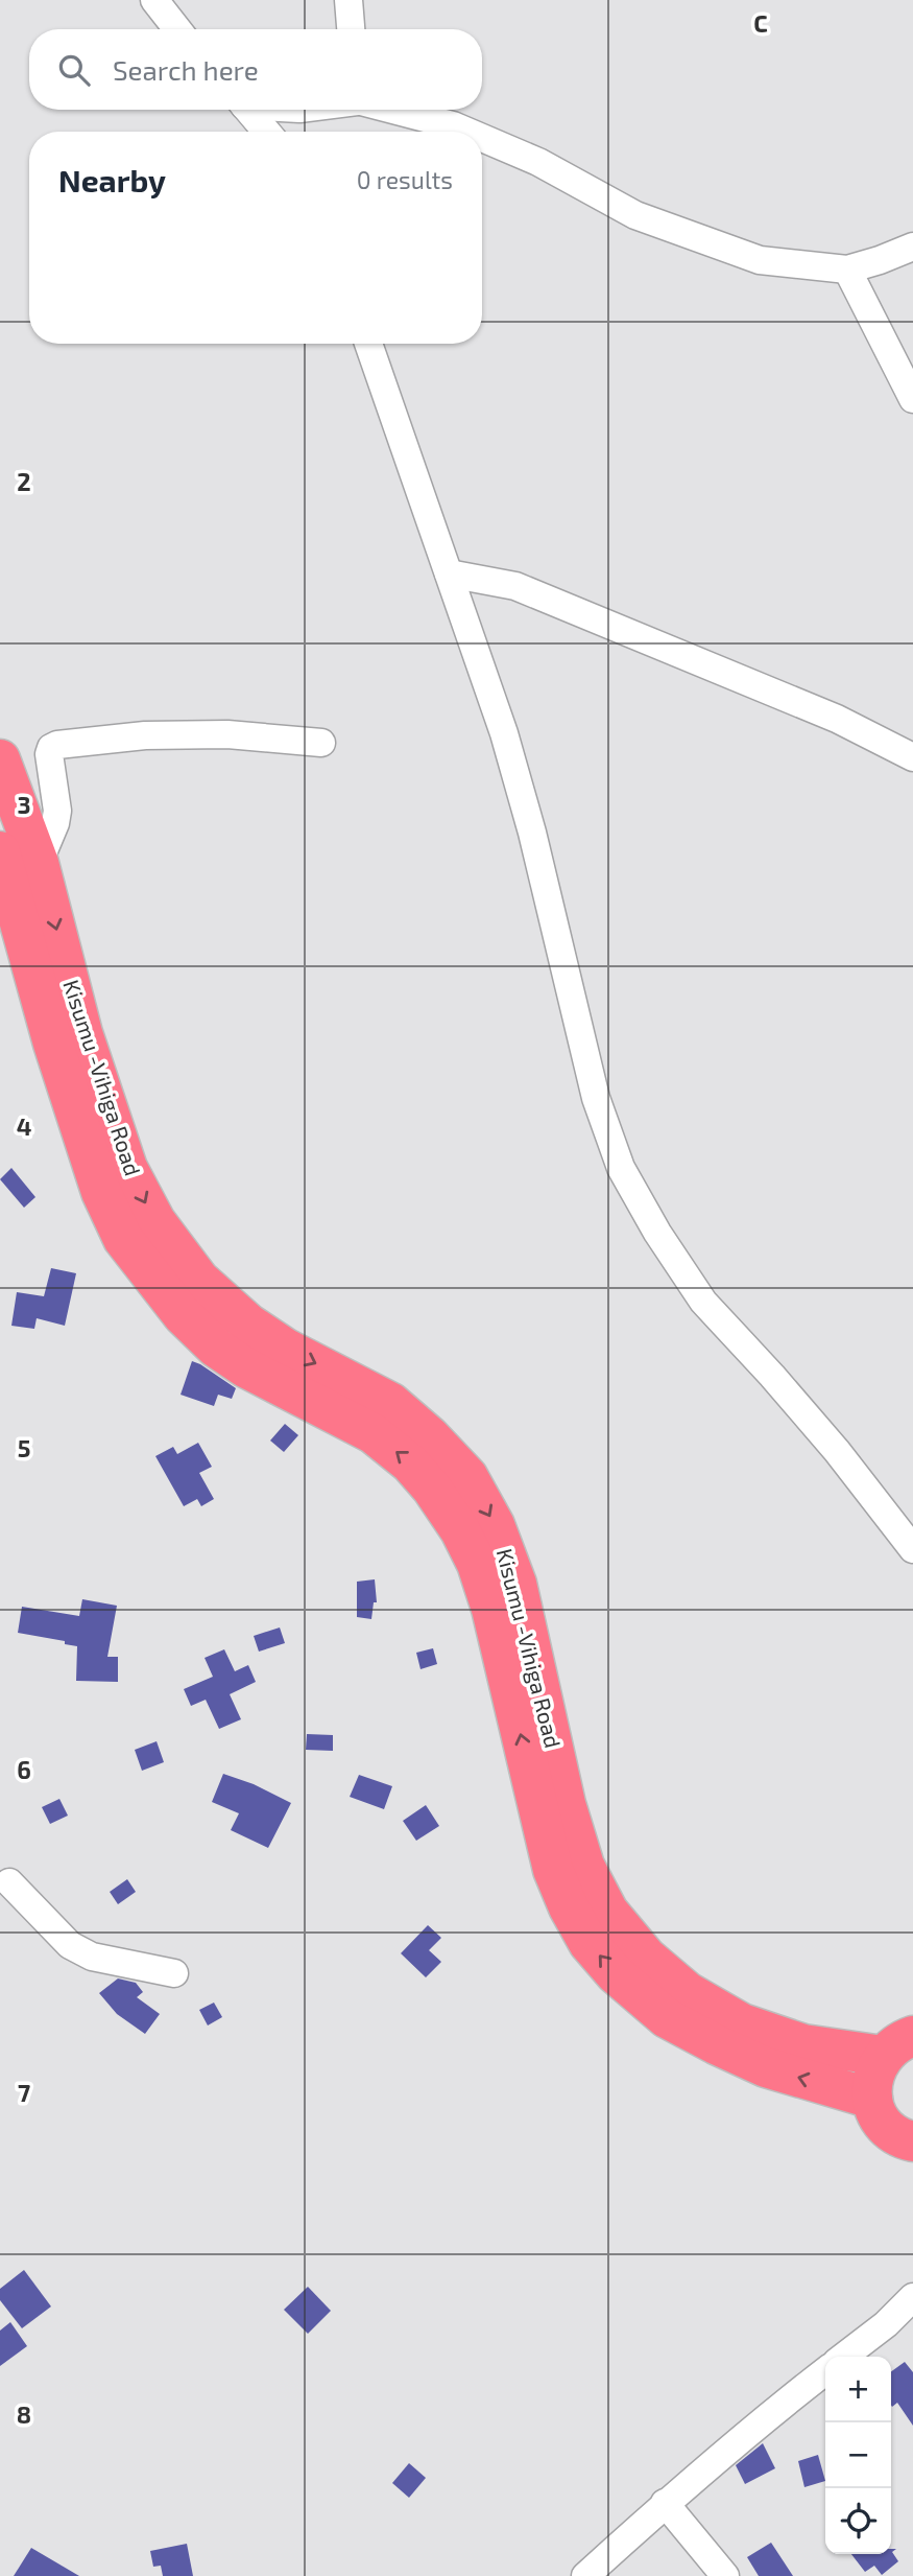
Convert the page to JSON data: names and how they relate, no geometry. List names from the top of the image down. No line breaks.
{"streets":{"highway":["Kisumu -Vihiga Road"]},"page":{"search":"Search here","heading":["Nearby","0 results"],"map_buttons":["+","−"]},"grid":{"columns":["C"],"rows":["2","3","4","5","6","7","8"]}}
